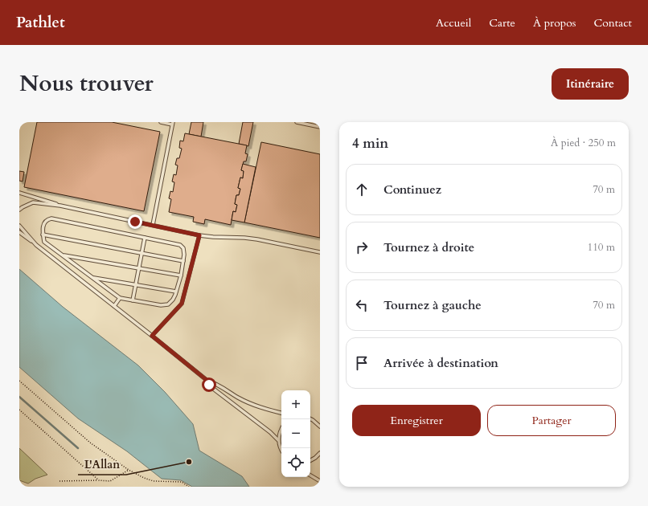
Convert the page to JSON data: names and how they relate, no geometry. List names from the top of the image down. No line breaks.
{"places":["L'Allan"],"page":{"header":"Pathlet","nav":["Accueil","Carte","À propos","Contact"],"title":"Nous trouver","buttons":["Itinéraire",["Enregistrer","Partager"]],"heading":["4 min","À pied · 250 m"],"list":[["Continuez","70 m"],["Tournez à droite","110 m"],["Tournez à gauche","70 m"],"Arrivée à destination"],"map_buttons":["+","−"]}}
